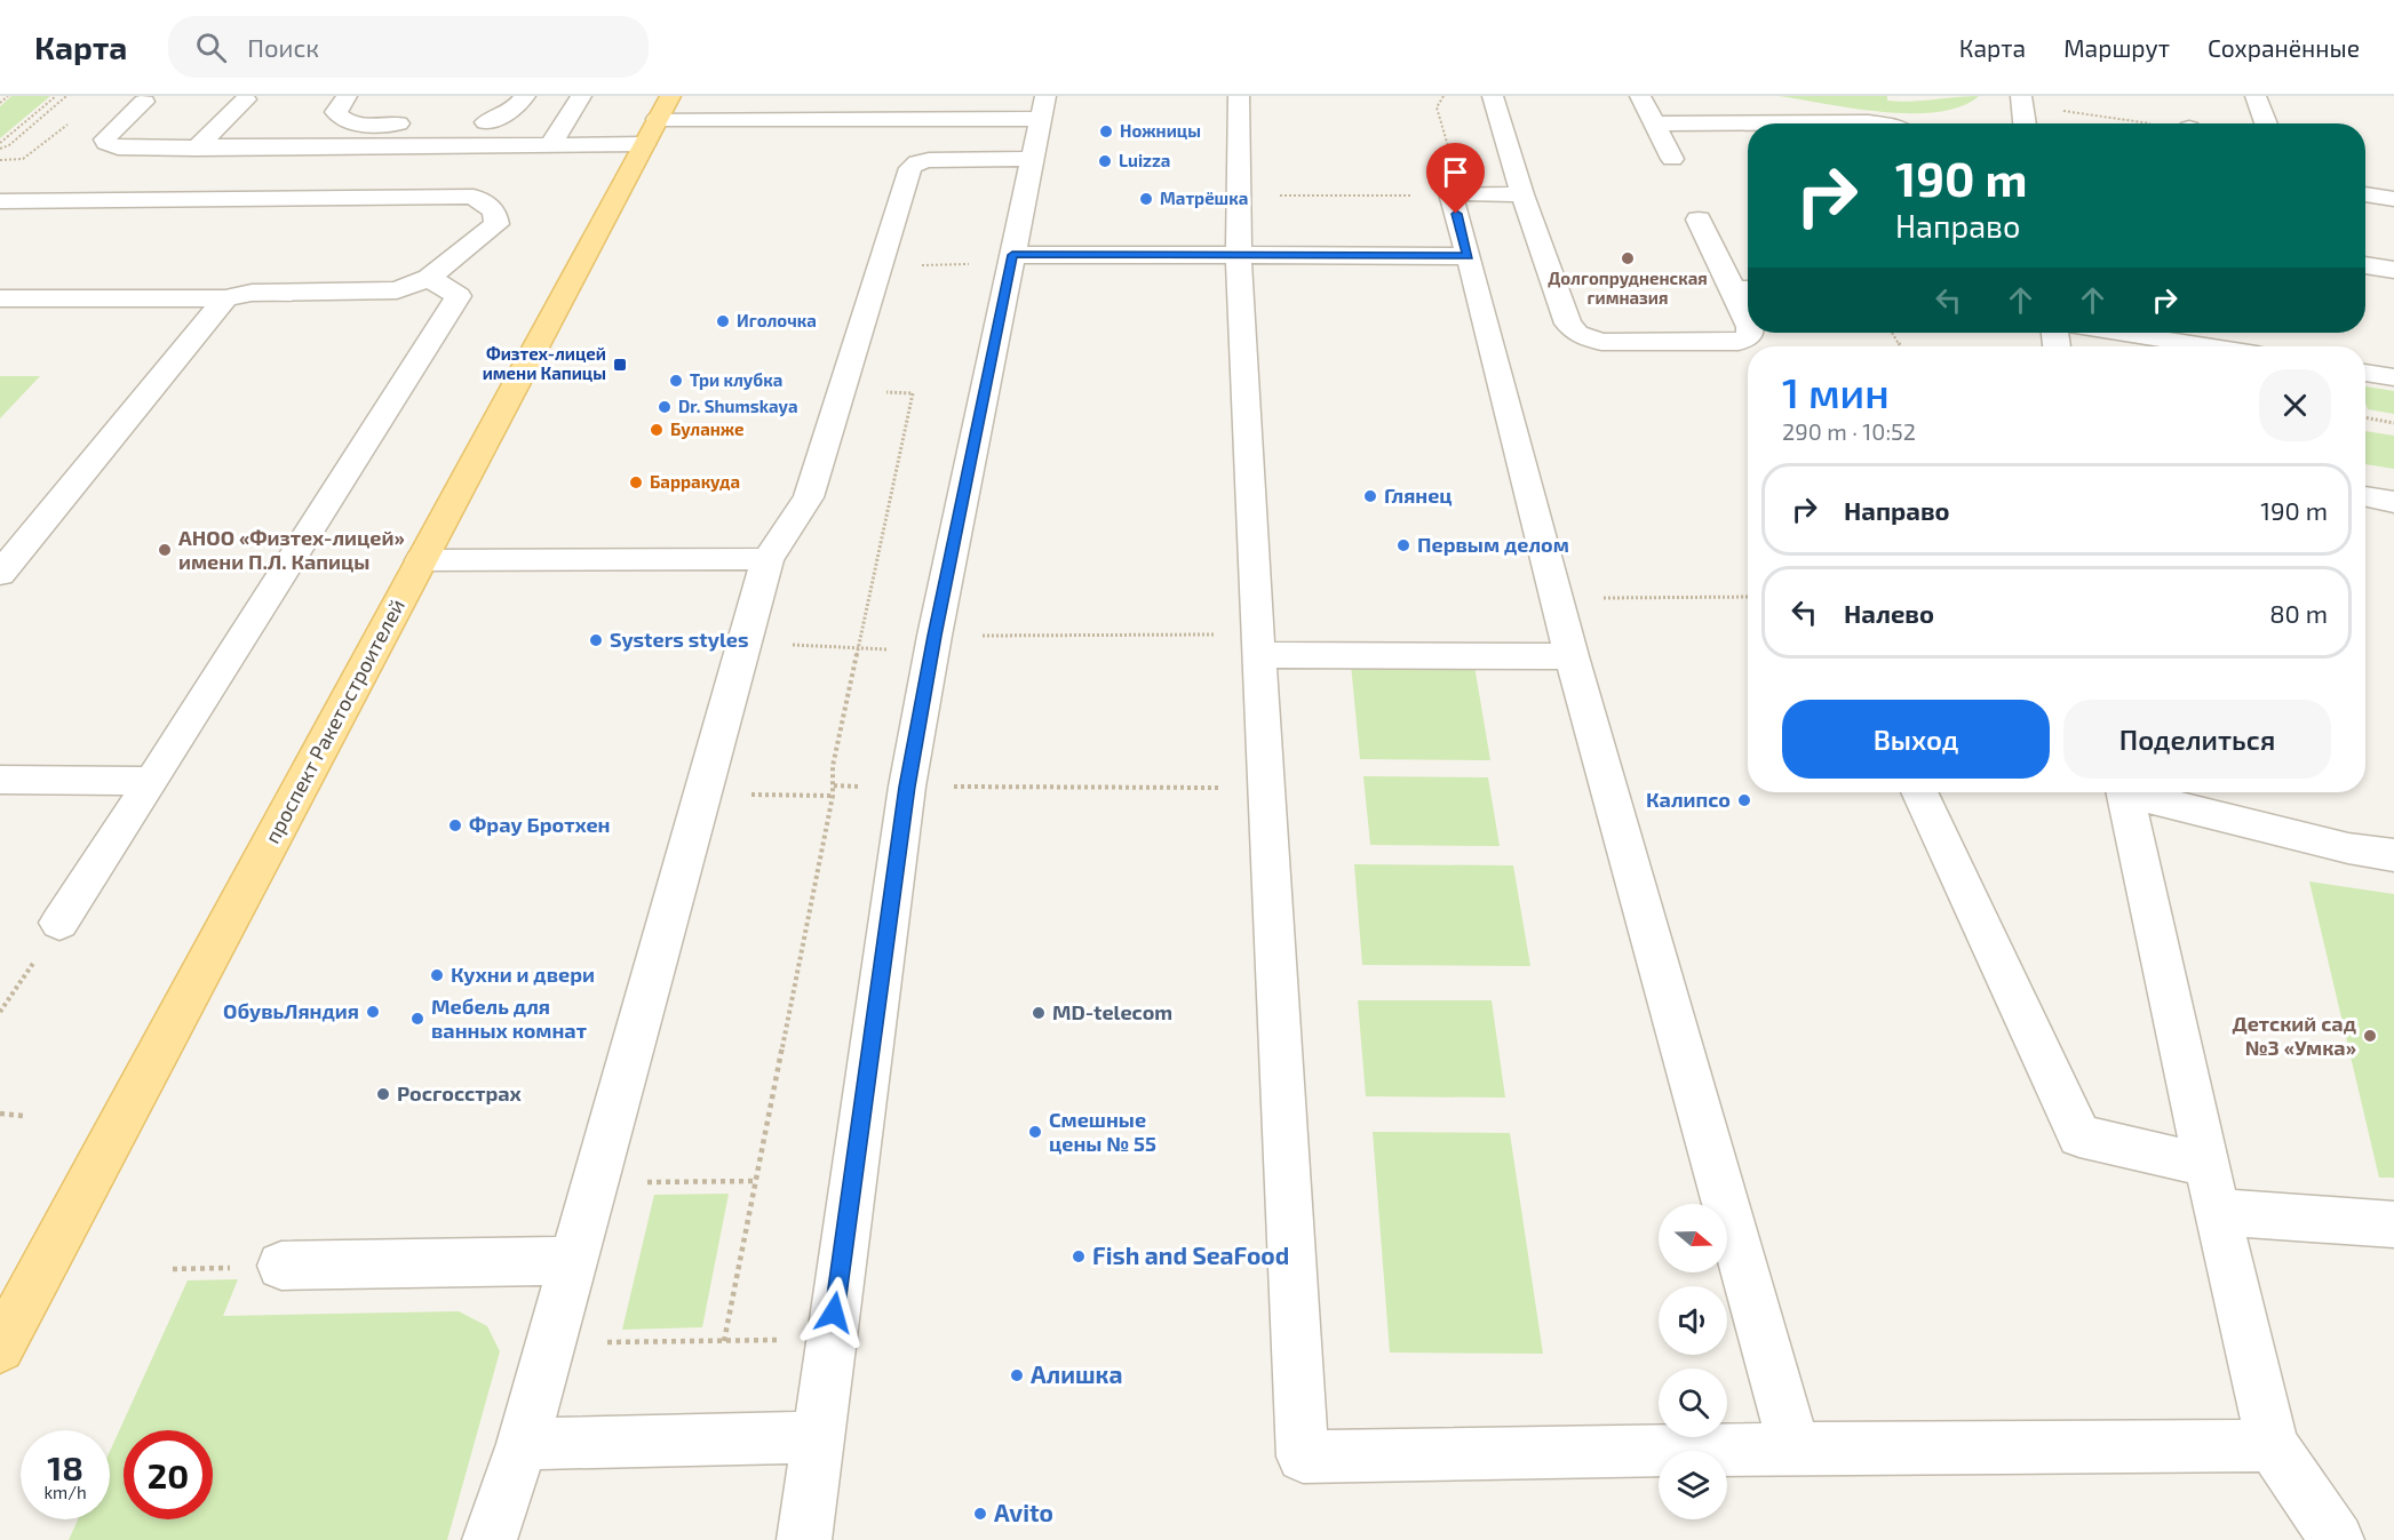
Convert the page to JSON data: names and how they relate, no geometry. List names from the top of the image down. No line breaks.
{"streets":{"main road":["проспект Ракетостроителей"]},"places":{"other":["Ножницы","Luizza","Матрёшка","Долгопрудненская гимназия","Иголочка","Три клубка","Dr. Shumskaya","Буланже","Барракуда","Глянец","Первым делом","АНОО «Физтех-лицей» имени П.Л. Капицы","Systers styles","Калипсо","Фрау Бротхен","Кухни и двери","ОбувьЛяндия","MD-telecom","Мебель для ванных комнат","Детский сад №3 «Умка»","Росгосстрах","Смешные цены № 55","Fish and SeaFood","Алишка","Avito"],"transit":["Физтех-лицей имени Капицы"]},"north":"right","page":{"header":"Карта","search":"Поиск","nav":["Карта","Маршрут","Сохранённые"],"turn":["190 m","Направо"],"heading":["1 мин","290 m · 10:52"],"list":[{"name":"Направо","value":"190 m"},{"name":"Налево","value":"80 m"}],"buttons":["Выход","Поделиться"],"speed":"18 km/h","limit":"20"}}
